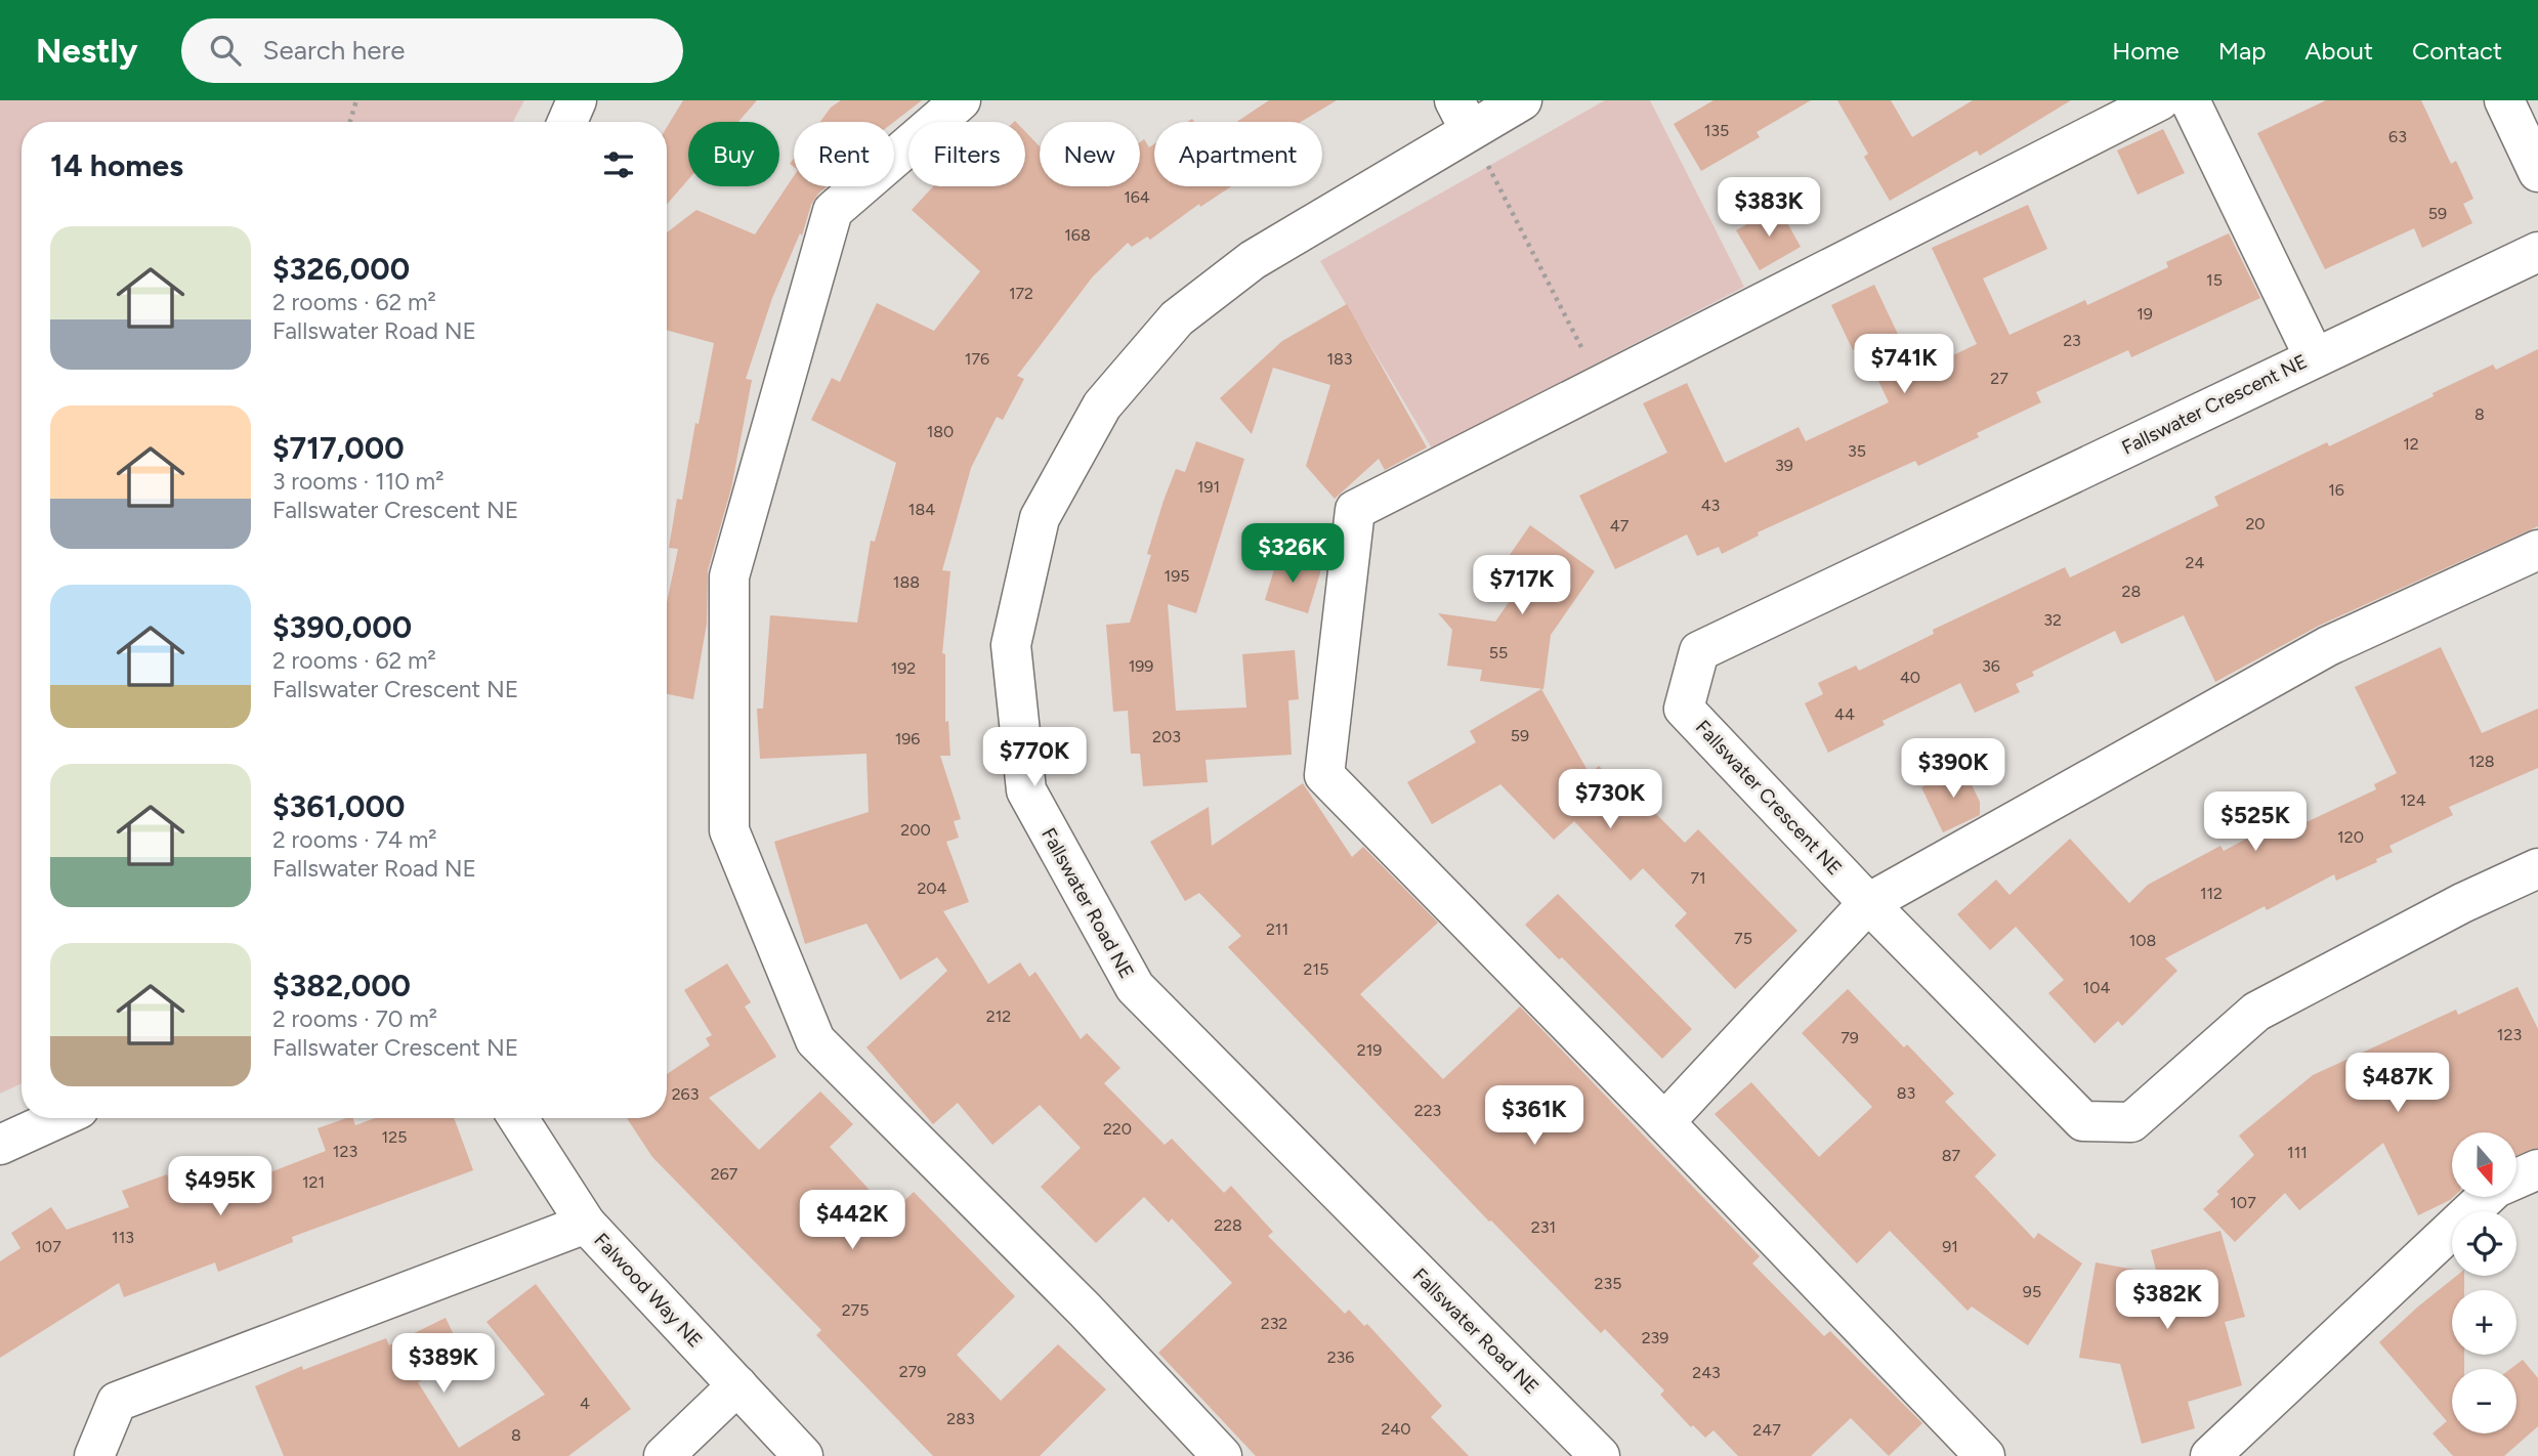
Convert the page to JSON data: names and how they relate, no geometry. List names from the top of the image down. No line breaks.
{"streets":{"street":["Fallswater Crescent NE","Fallswater Road NE","Falwood Way NE"]},"house_numbers":["135","63","164","59","168","15","172","19","23","176","183","27","8","180","12","35","39","191","16","43","184","20","47","24","195","188","28","32","55","199","36","192","40","44","59","203","196","128","124","200","120","71","204","112","211","75","108","215","104","212","123","79","219","83","263","223","220","125","123","111","87","267","121","107","228","231","113","107","91","235","95","275","232","239","236","279","243","4","283","240","247","8"],"north":"bottom","page":{"header":"Nestly","search":"Search here","nav":["Home","Map","About","Contact"],"chip":["Buy","Rent","Filters","New","Apartment"],"heading":"14 homes","price":["$383K","$741K","$326K","$717K","$770K","$390K","$730K","$525K","$487K","$361K","$495K","$442K","$382K","$389K"],"list":[{"name":"$326,000","note":"2 rooms · 62 m² · Fallswater Road NE"},{"name":"$717,000","note":"3 rooms · 110 m² · Fallswater Crescent NE"},{"name":"$390,000","note":"2 rooms · 62 m² · Fallswater Crescent NE"},{"name":"$361,000","note":"2 rooms · 74 m² · Fallswater Road NE"},{"name":"$382,000","note":"2 rooms · 70 m² · Fallswater Crescent NE"}],"map_buttons":["+","−"]}}
